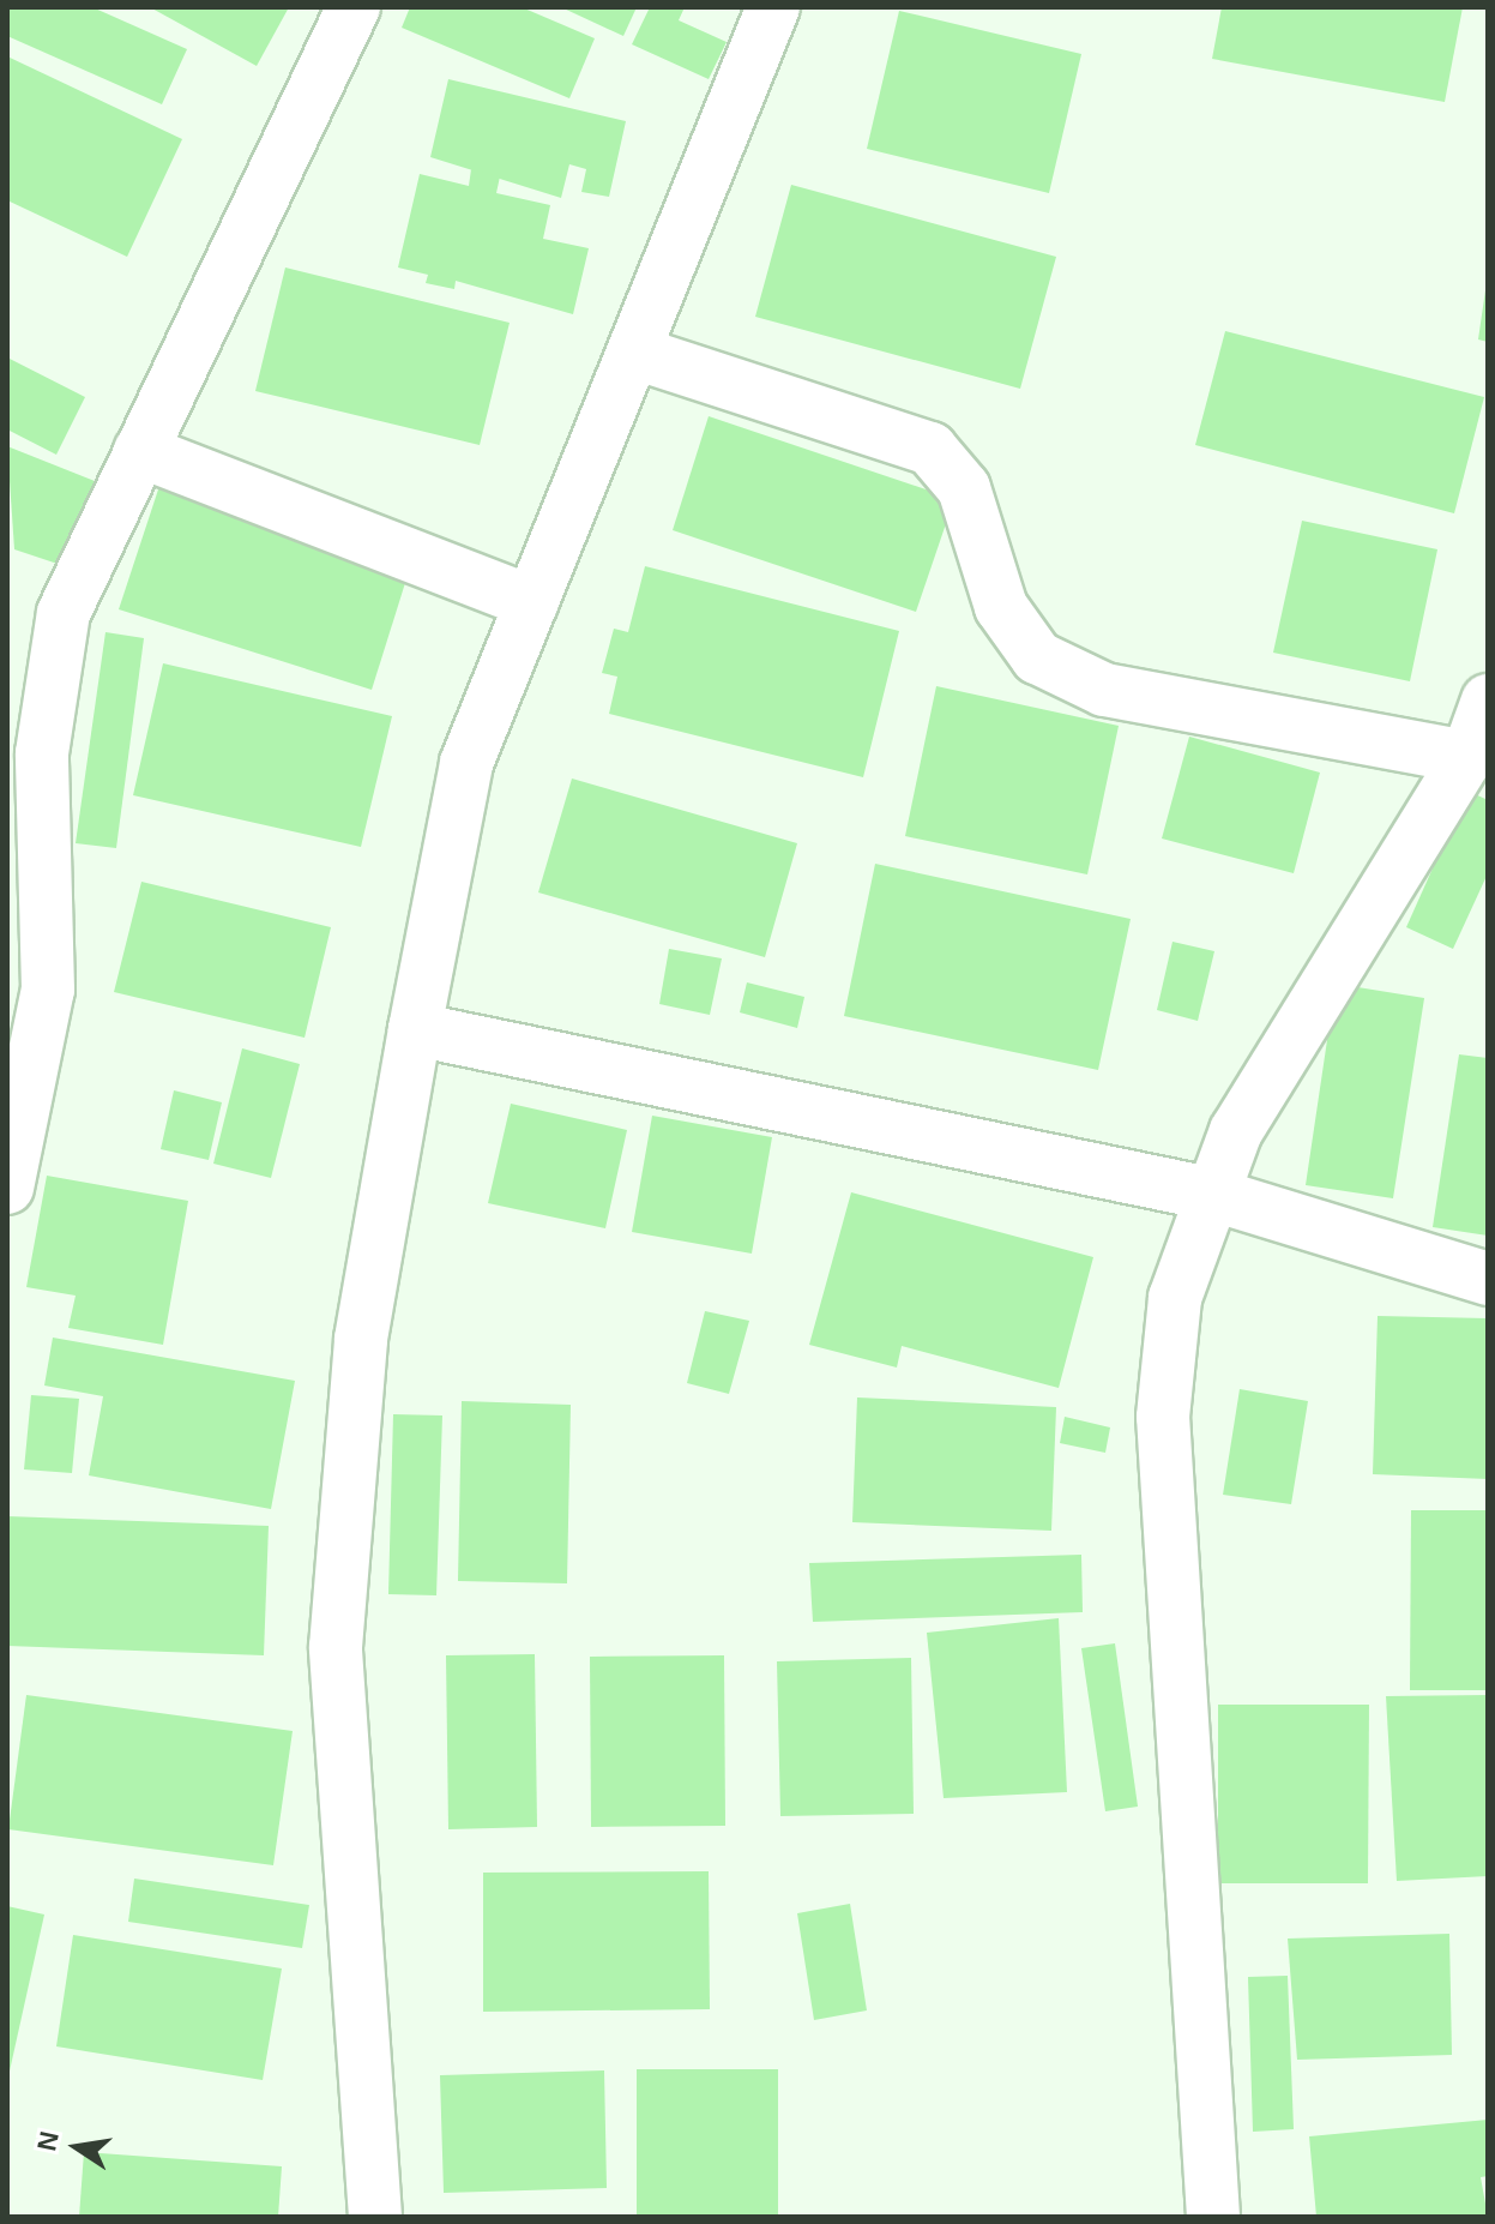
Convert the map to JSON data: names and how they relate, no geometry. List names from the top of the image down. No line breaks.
{"north":"left"}
